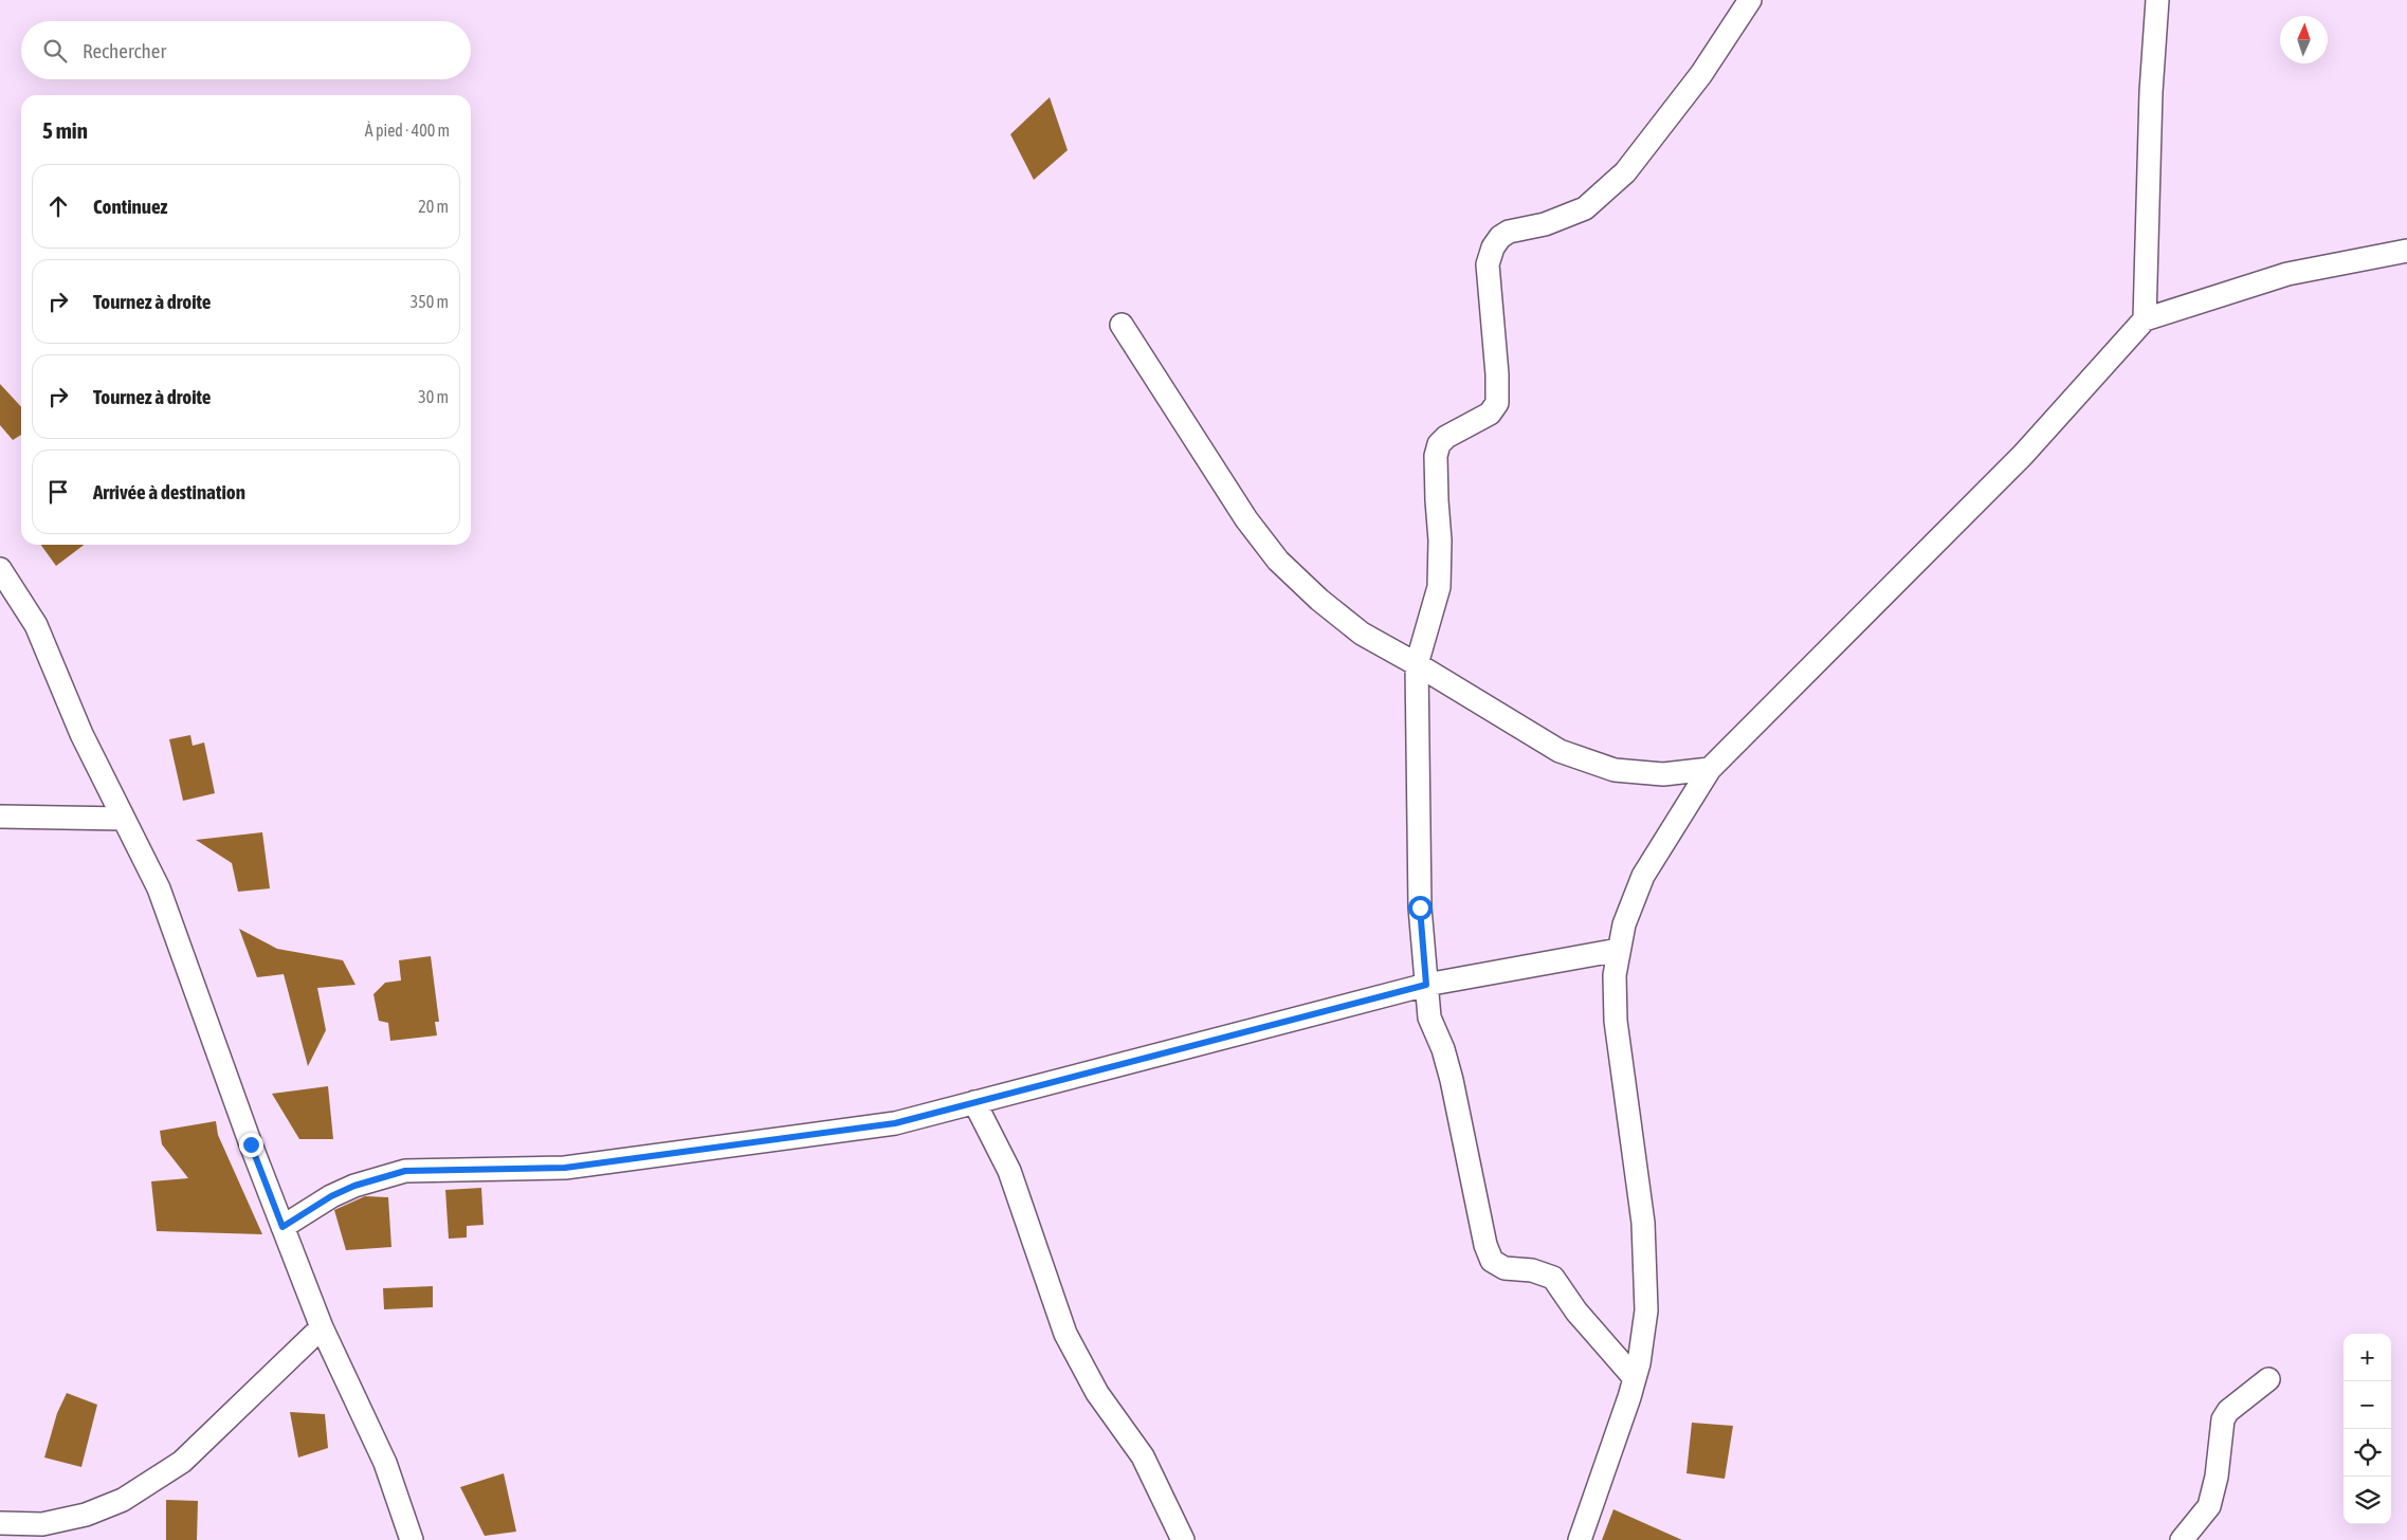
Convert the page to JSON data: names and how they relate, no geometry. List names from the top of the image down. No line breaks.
{"north":"top","page":{"search":"Rechercher","heading":["5 min","À pied · 400 m"],"list":[["Continuez","20 m"],["Tournez à droite","350 m"],["Tournez à droite","30 m"],"Arrivée à destination"],"map_buttons":["+","−"]}}
